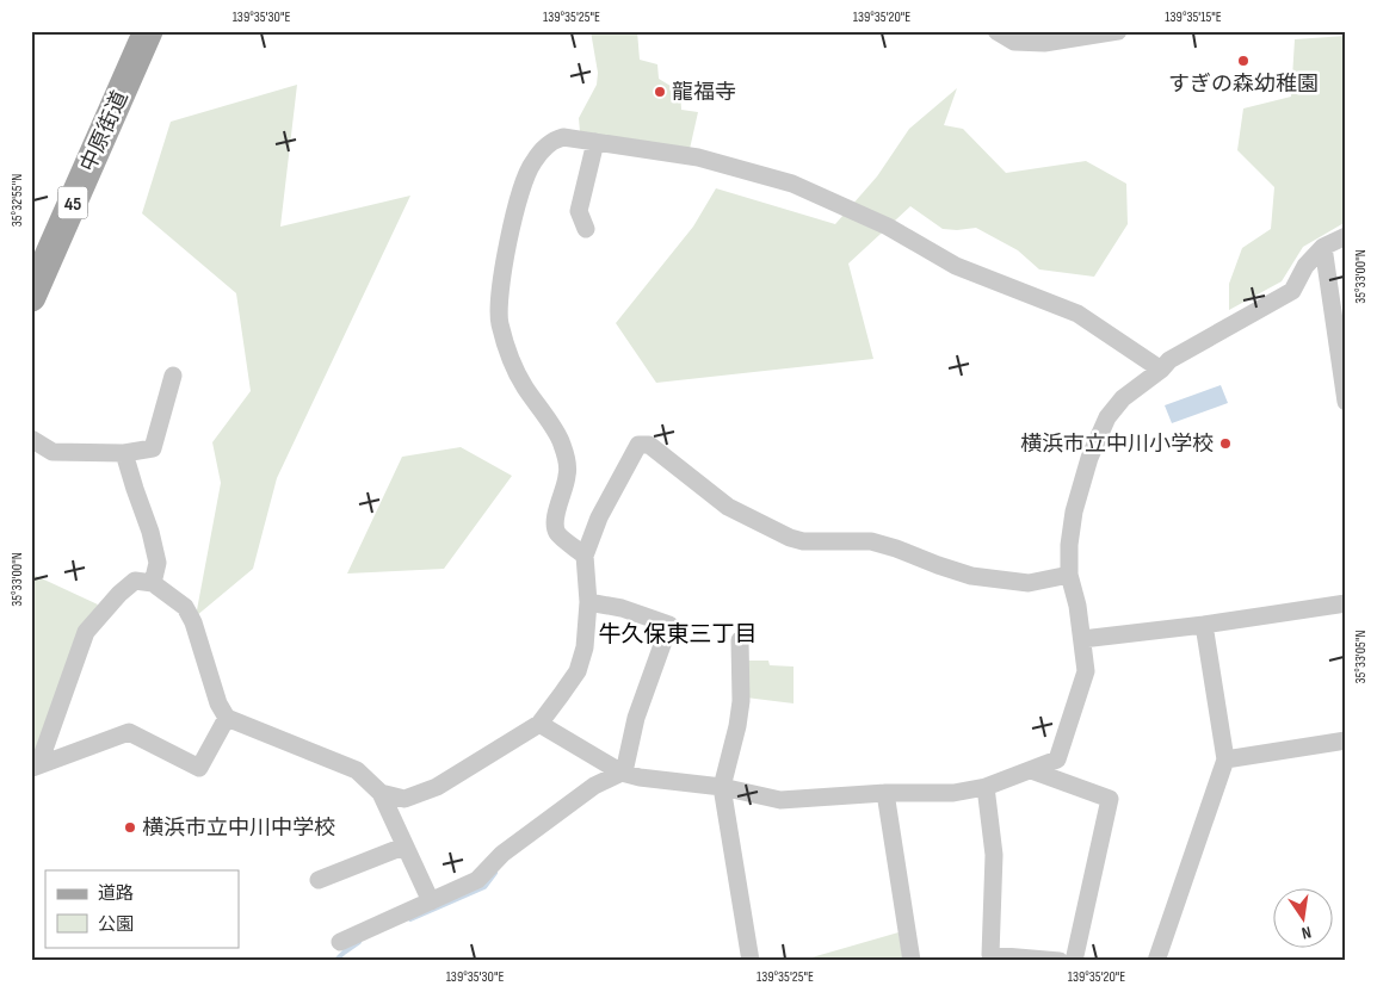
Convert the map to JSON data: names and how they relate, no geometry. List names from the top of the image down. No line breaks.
{"streets":{"main road":["中原街道","45"]},"districts":["牛久保東三丁目"],"places":["すぎの森幼稚園","龍福寺","横浜市立中川小学校","横浜市立中川中学校"],"legend":["道路","公園"],"north":"bottom","coordinates":["139°35'30\"E","139°35'25\"E","139°35'20\"E","139°35'15\"E","35°32'55\"N","35°33'00\"N","35°33'05\"N"]}
